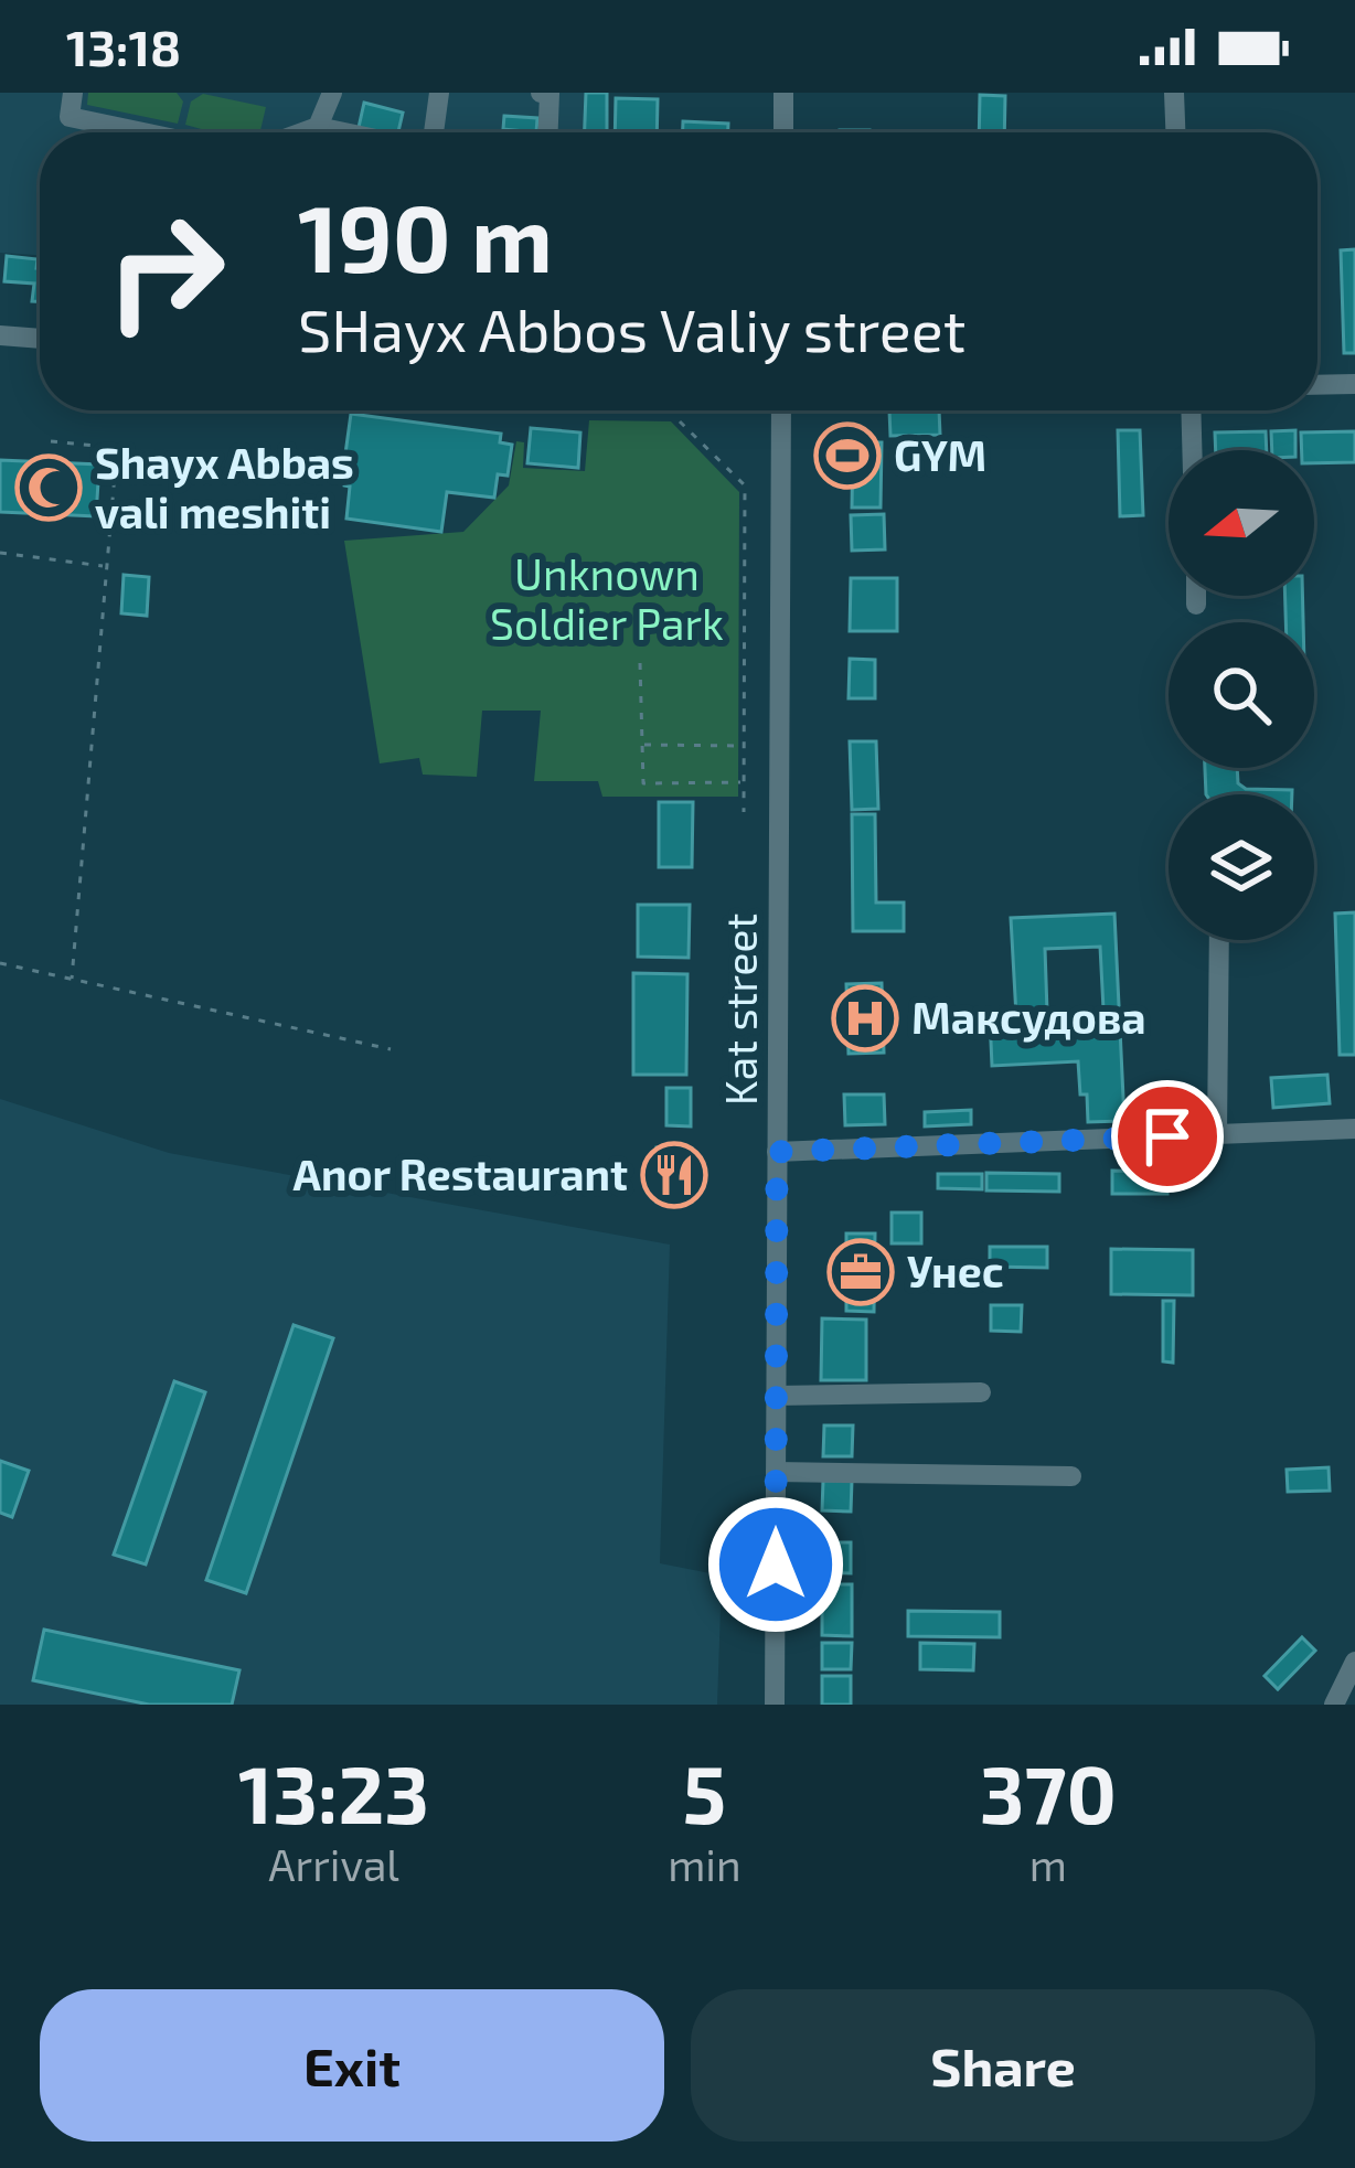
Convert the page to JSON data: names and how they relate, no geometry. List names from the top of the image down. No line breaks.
{"streets":{"street":["Kat street"]},"parks":["Unknown Soldier Park"],"places":{"sports":["GYM"],"mosque":["Shayx Abbas vali meshiti"],"hospital":["Максудова"],"restaurant":["Anor Restaurant"],"office":["Унес"]},"north":"left","page":{"status":"13:18","turn":["190 m","SHayx Abbos Valiy street"],"eta":["13:23","Arrival","5","min","370","m"],"buttons":["Exit","Share"]}}
